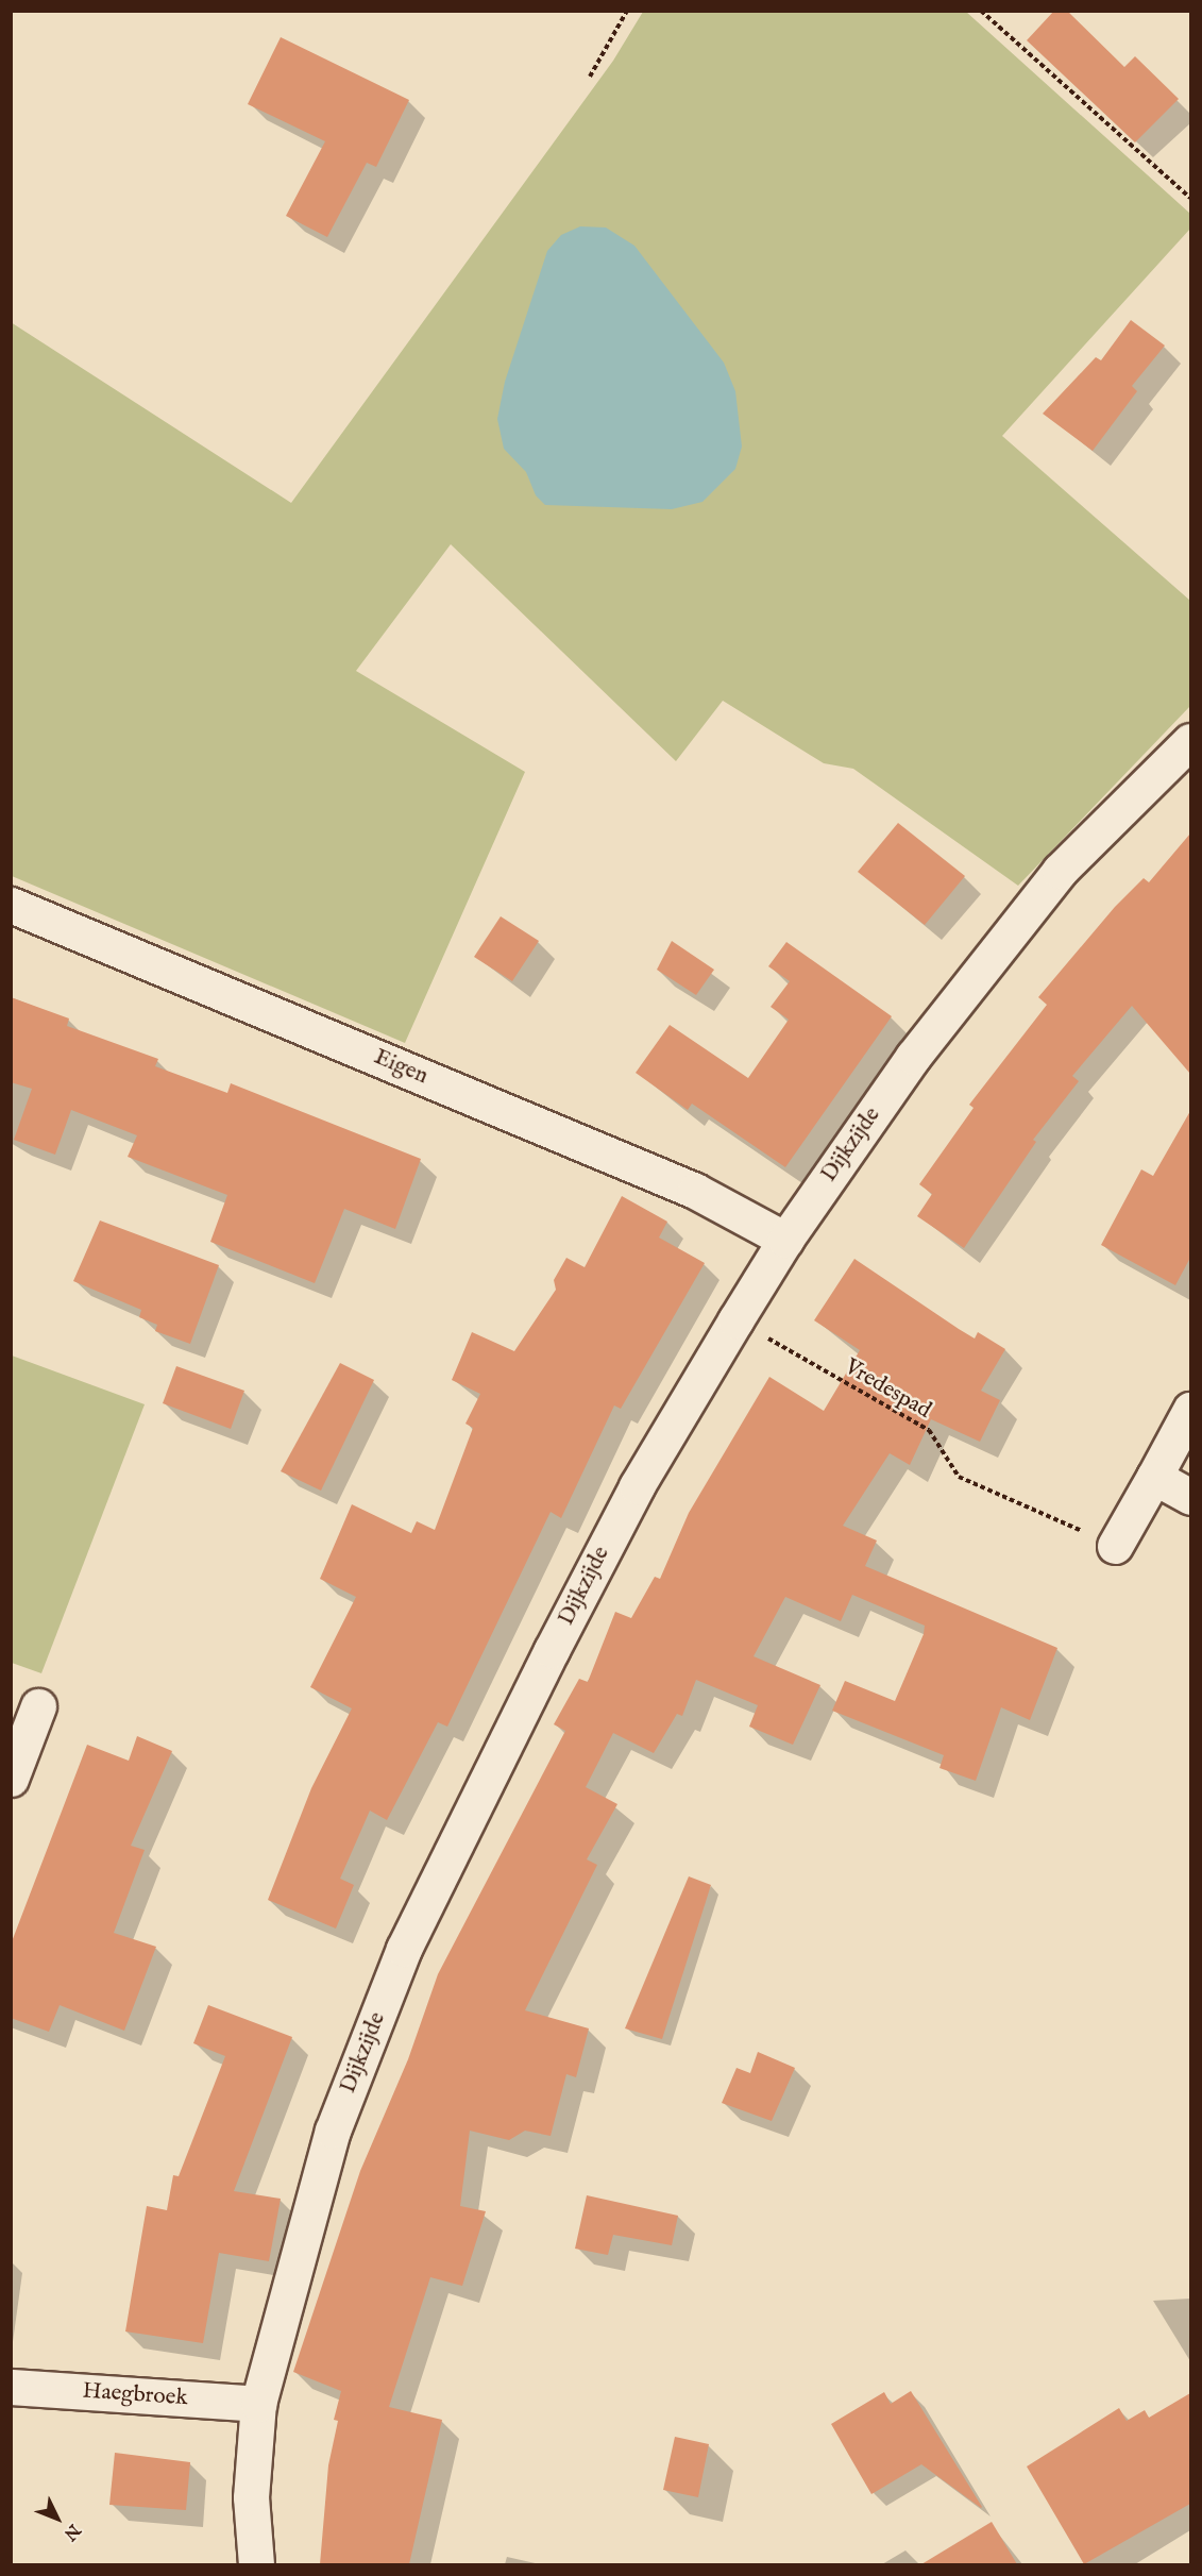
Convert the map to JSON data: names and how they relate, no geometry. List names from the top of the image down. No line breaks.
{"streets":{"street":["Eigen","Dijkzijde","Haegbroek"],"path":["Vredespad"]},"crossings":[["Eigen","Dijkzijde"],["Dijkzijde","Vredespad"],["Dijkzijde","Haegbroek"]],"north":"bottom right"}
